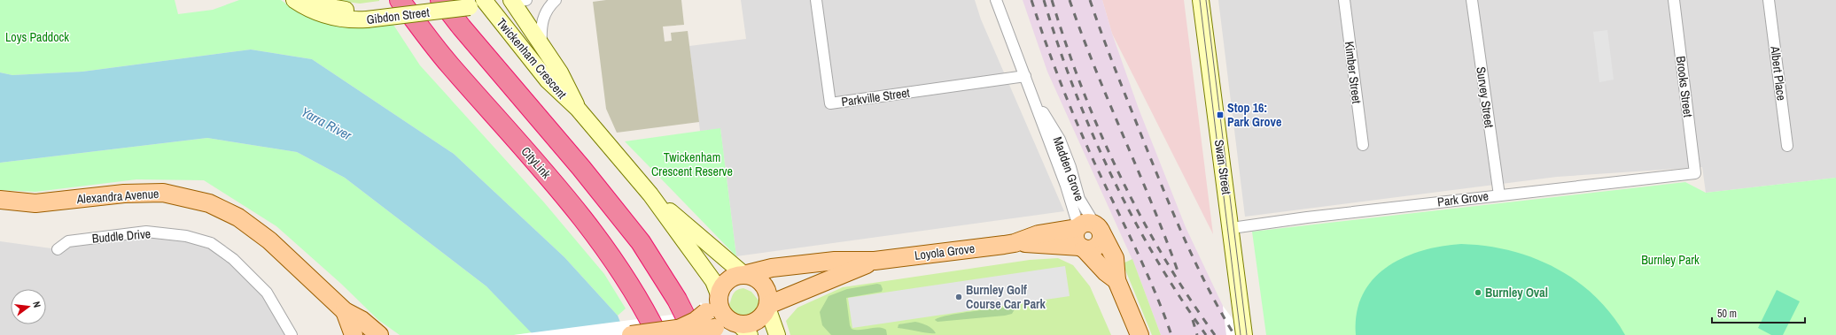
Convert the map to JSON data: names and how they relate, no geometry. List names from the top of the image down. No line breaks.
{"streets":{"highway":["CityLink"],"main road":["Gibdon Street","Twickenham Crescent","Swan Street","Madden Grove","Alexandra Avenue","Loyola Grove"],"street":["Kimber Street","Albert Place","Brooks Street","Parkville Street","Survey Street","Park Grove","Buddle Drive"]},"crossings":[["Gibdon Street","Twickenham Crescent"],["Twickenham Crescent","Loyola Grove"],["Brooks Street","Park Grove"],["Parkville Street","Madden Grove"],["Survey Street","Park Grove"],["Swan Street","Park Grove"],["Madden Grove","Loyola Grove"]],"water":["Yarra River"],"parks":["Loys Paddock","Twickenham Crescent Reserve","Burnley Park"],"places":{"transit":["Stop 16: Park Grove"],"other":["Burnley Oval","Burnley Golf Course Car Park"]},"scale_bar":"50 m","north":"right"}
